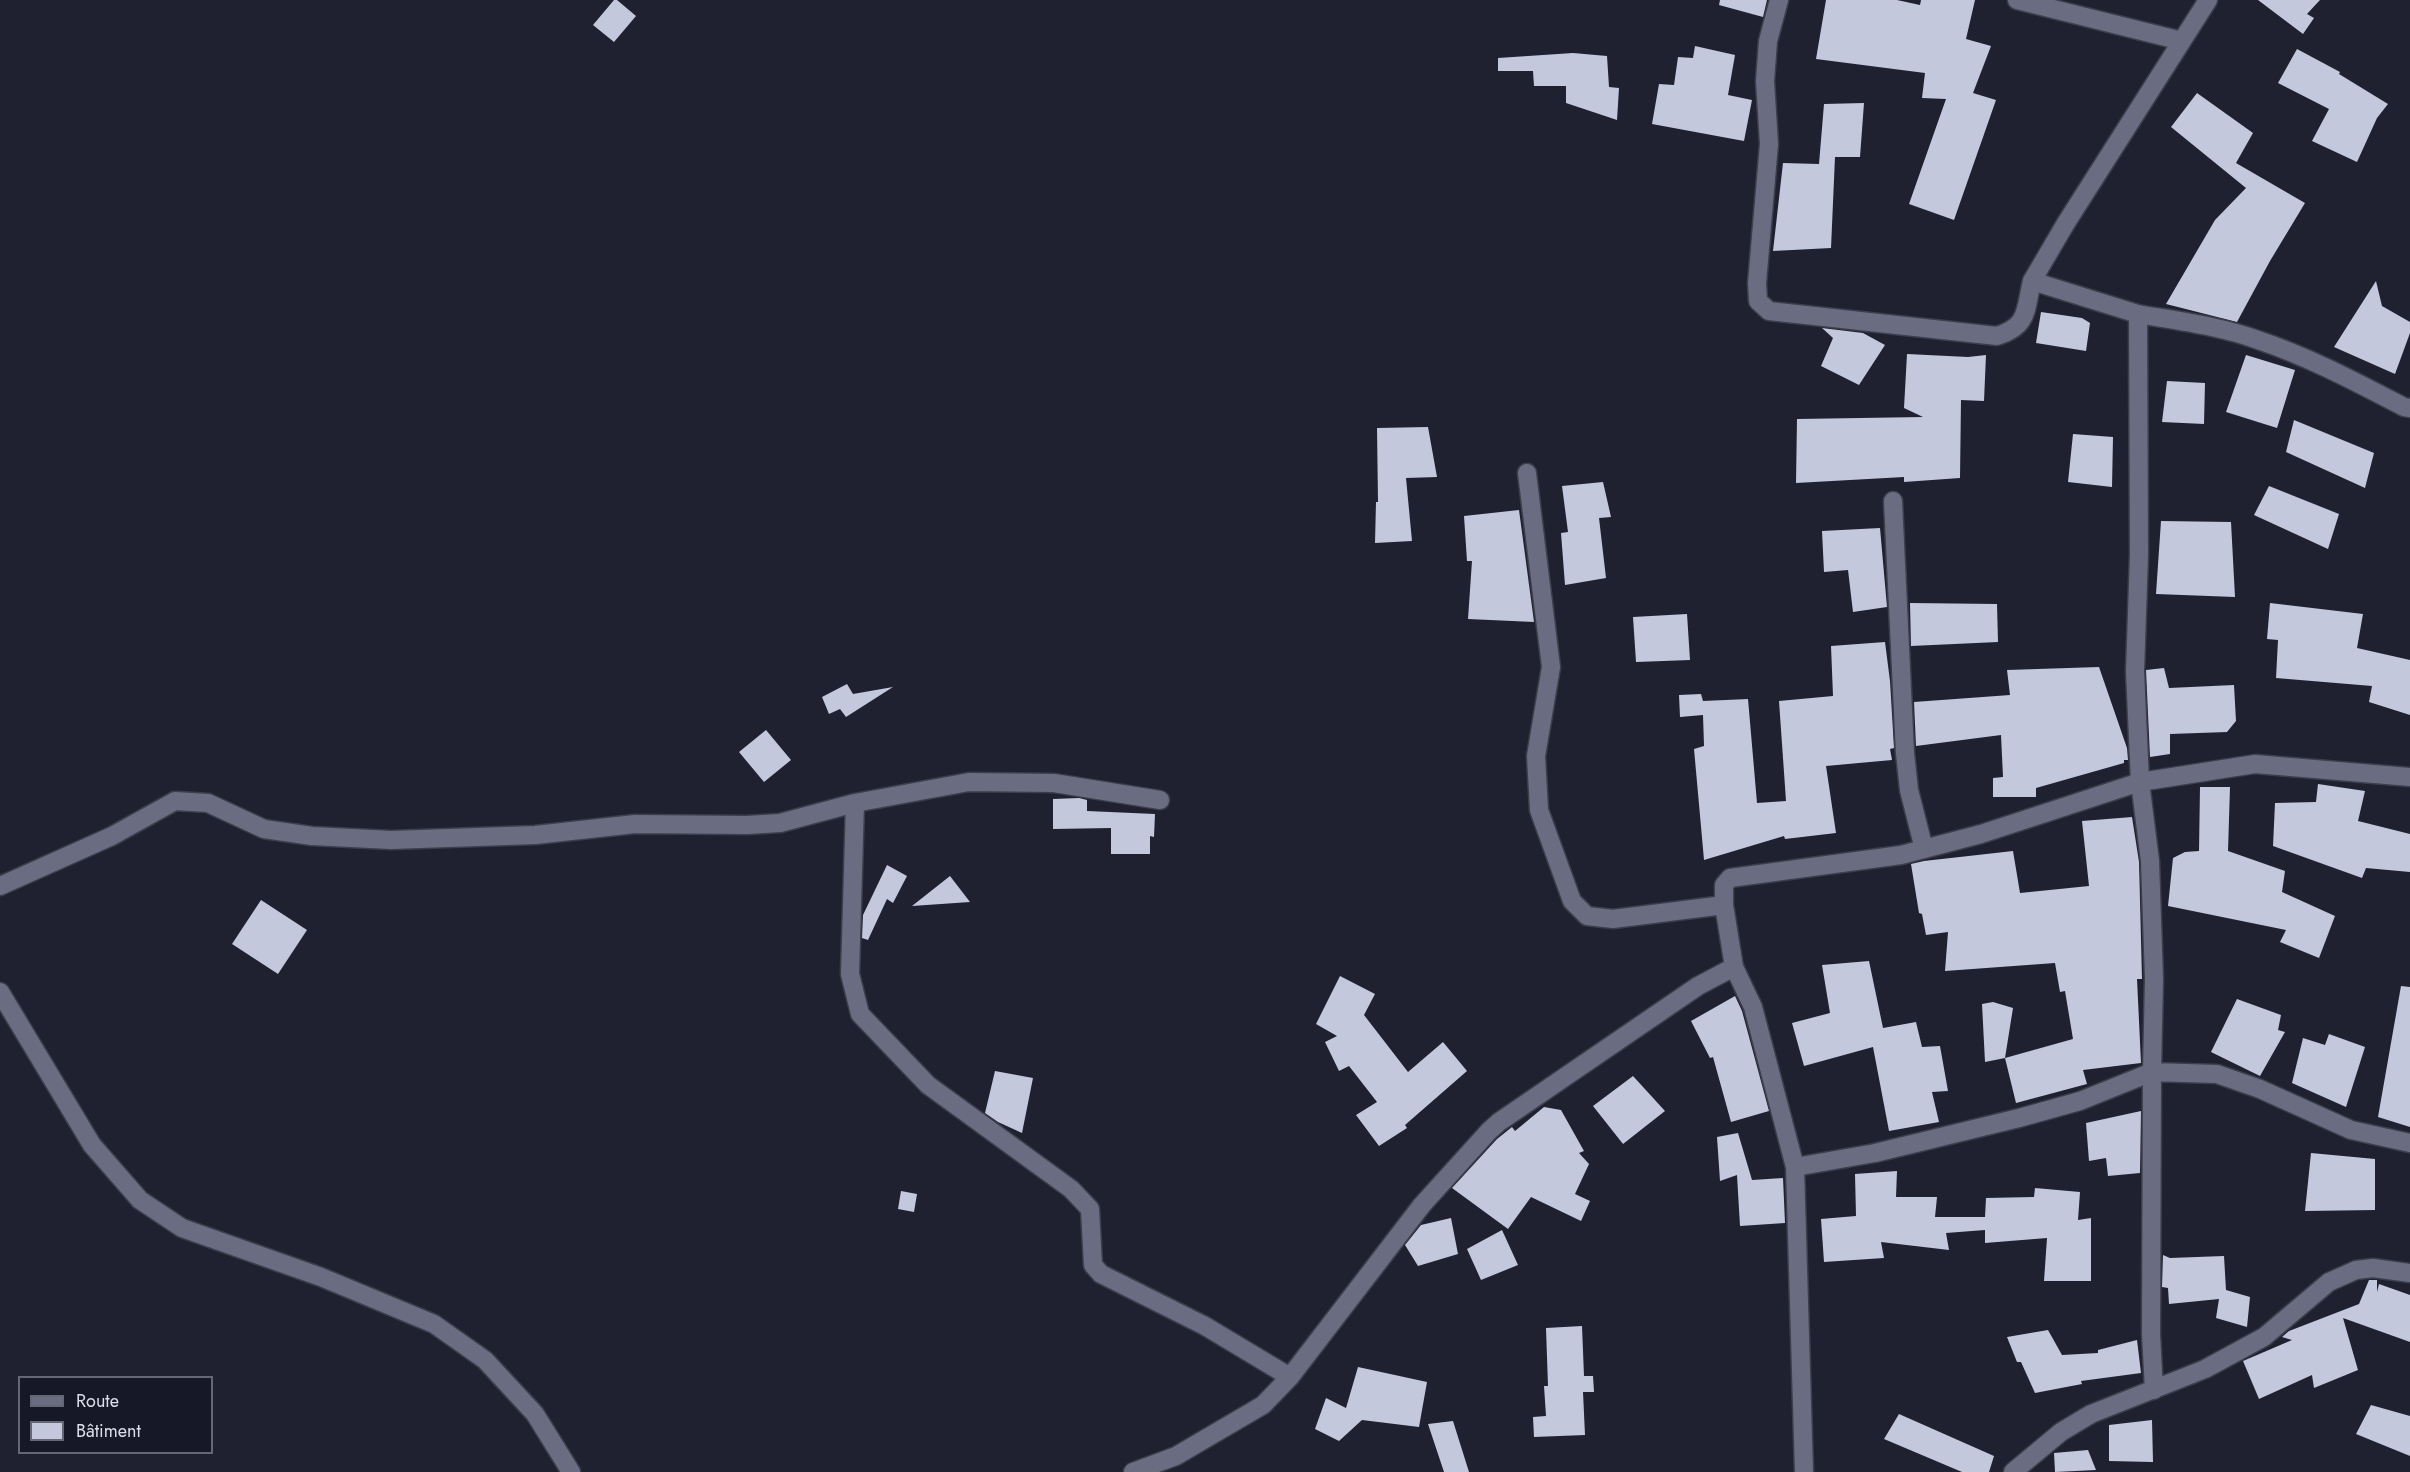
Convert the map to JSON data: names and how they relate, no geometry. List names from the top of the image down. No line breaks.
{"legend":["Route","Bâtiment"]}
